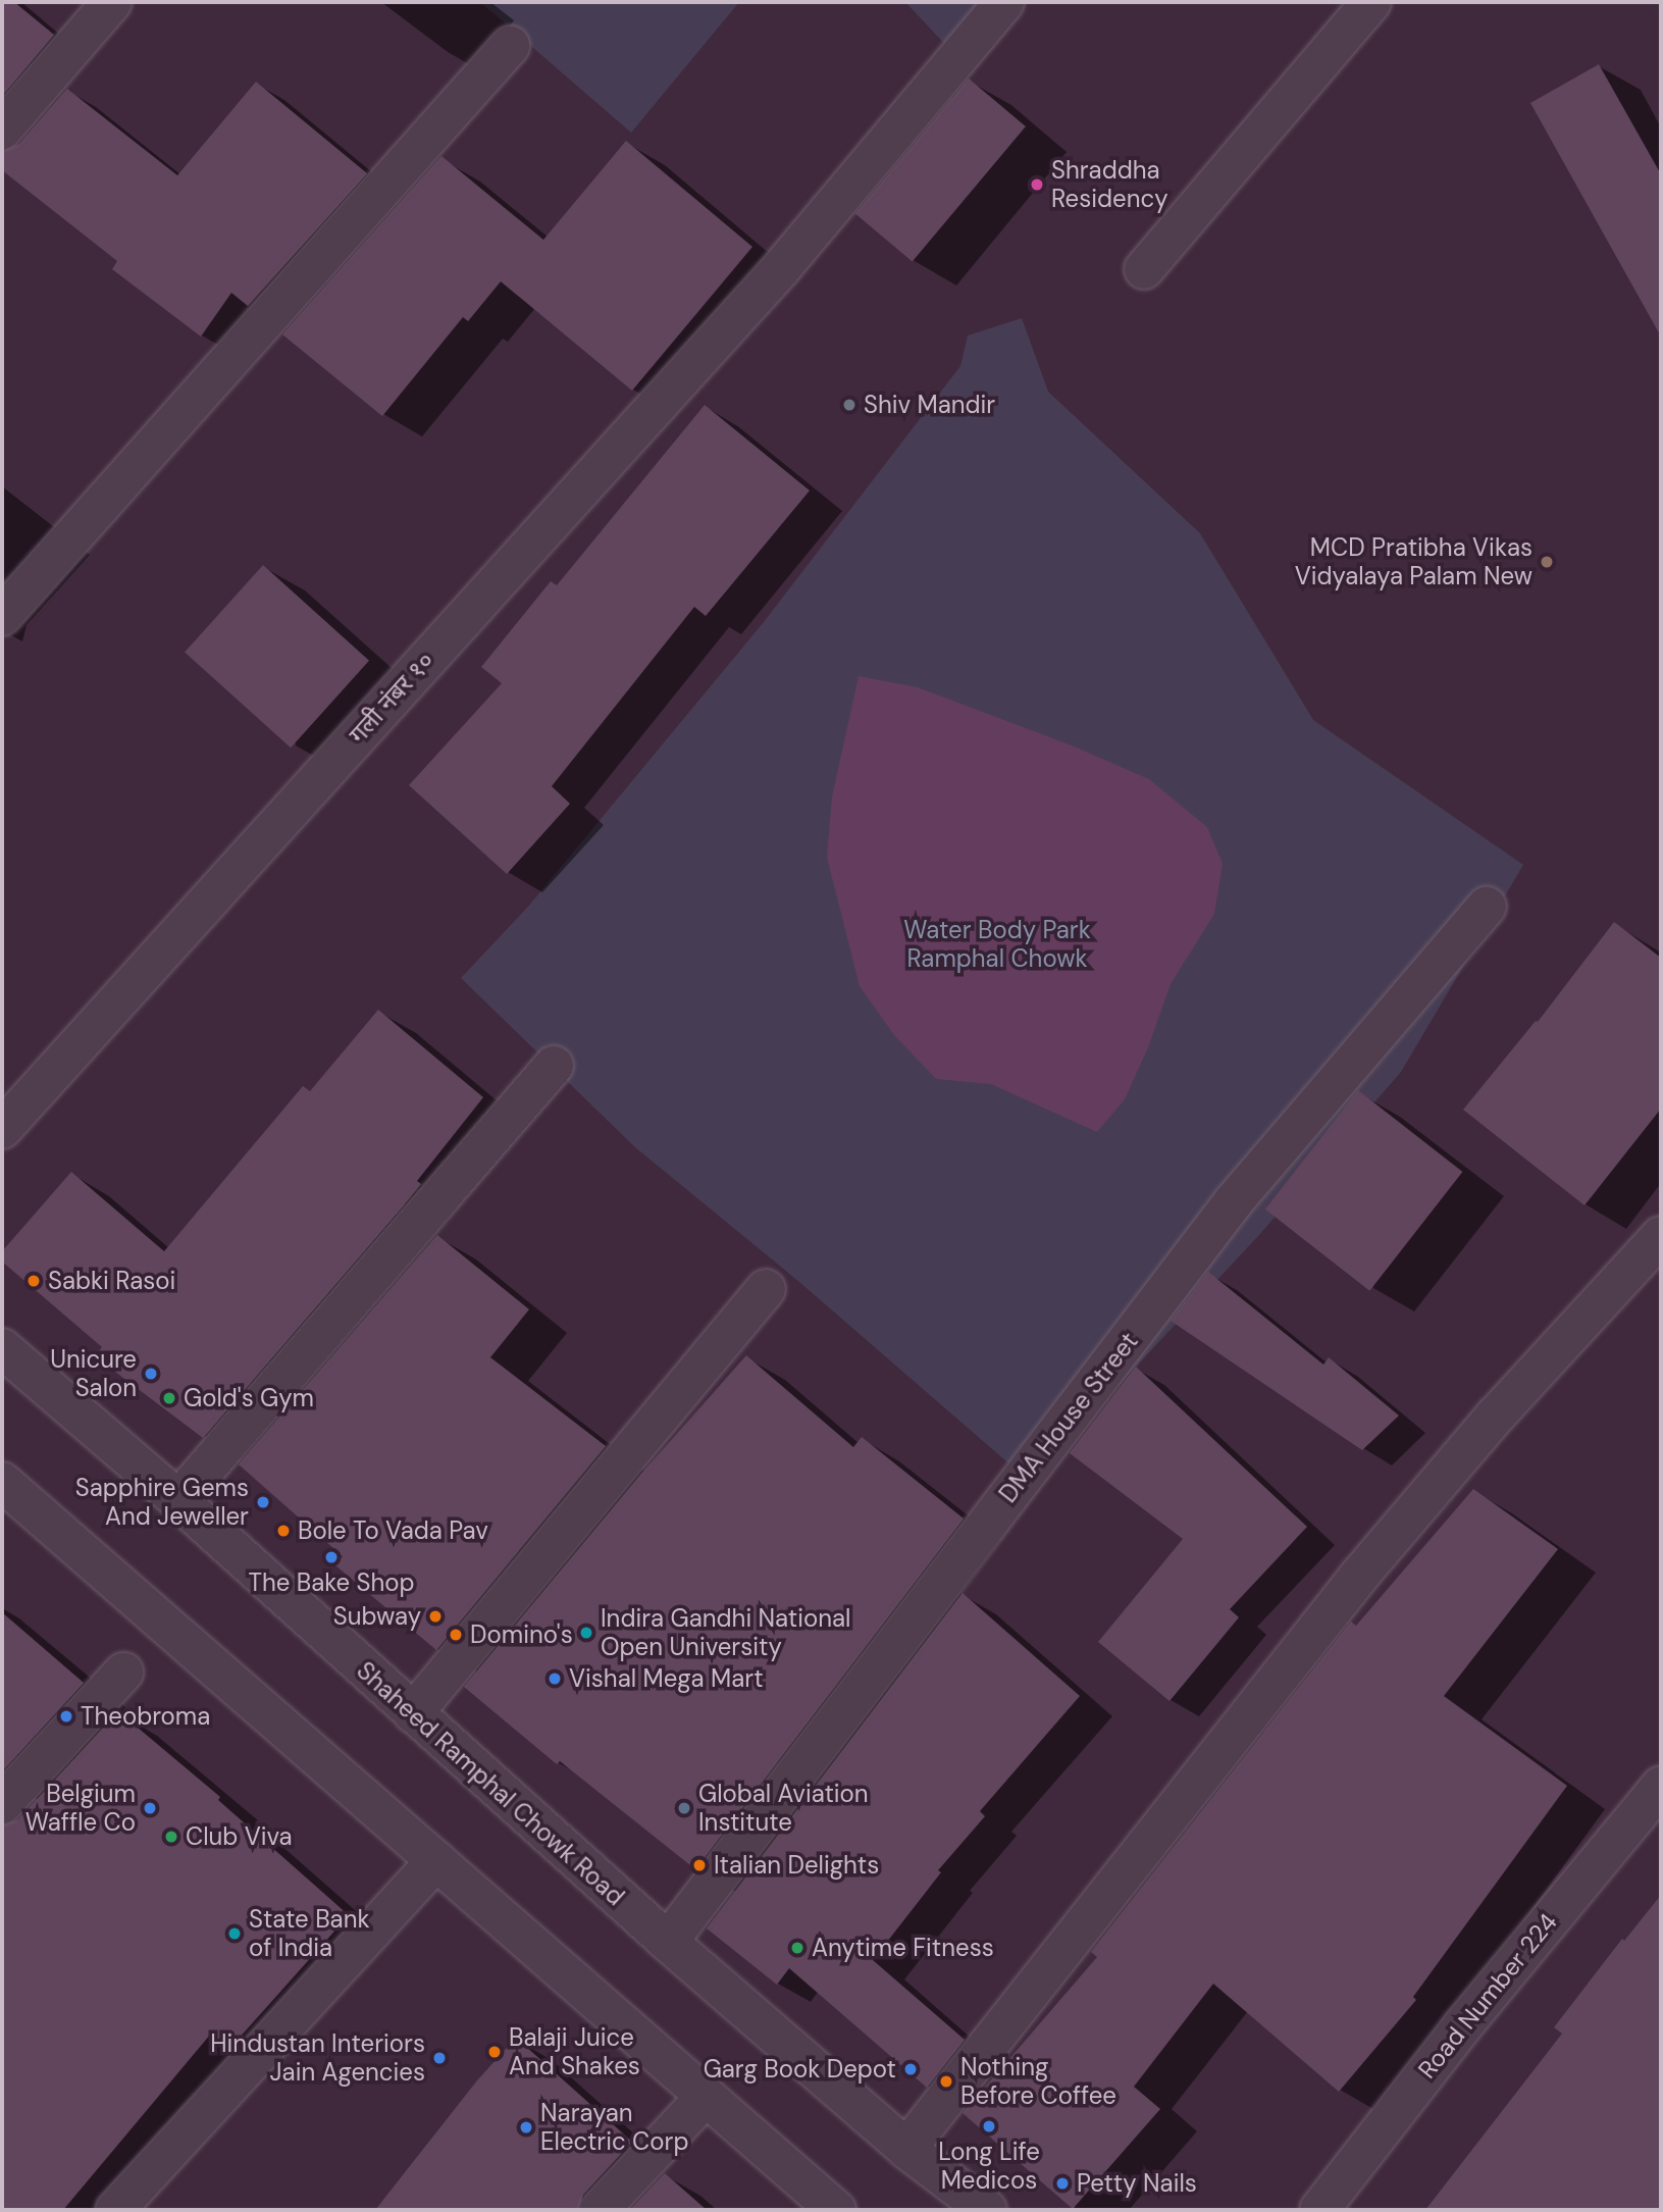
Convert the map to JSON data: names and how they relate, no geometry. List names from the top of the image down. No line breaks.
{"streets":{"street":["गली नंबर १०","DMA House Street","Shaheed Ramphal Chowk Road","Road Number 224"]},"crossings":[["DMA House Street","Shaheed Ramphal Chowk Road"]],"parks":["Water Body Park Ramphal Chowk"],"places":["Shraddha Residency","Shiv Mandir","MCD Pratibha Vikas Vidyalaya Palam New","Sabki Rasoi","Unicure Salon","Gold's Gym","Sapphire Gems And Jeweller","Bole To Vada Pav","The Bake Shop","Subway","Indira Gandhi National Open University","Domino's","Vishal Mega Mart","Theobroma","Belgium Waffle Co","Global Aviation Institute","Club Viva","Italian Delights","State Bank of India","Anytime Fitness","Balaji Juice And Shakes","Hindustan Interiors Jain Agencies","Garg Book Depot","Nothing Before Coffee","Long Life Medicos","Narayan Electric Corp","Petty Nails"]}
